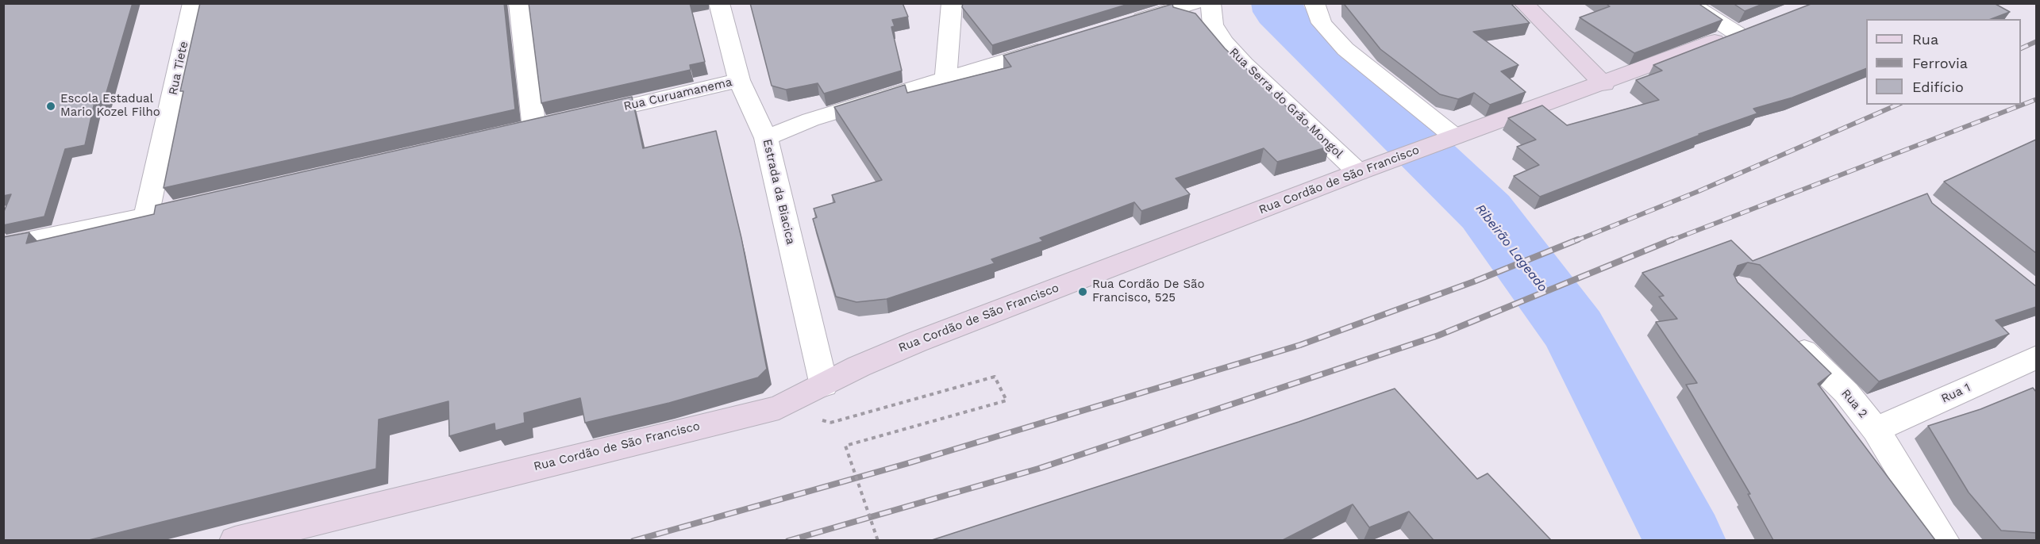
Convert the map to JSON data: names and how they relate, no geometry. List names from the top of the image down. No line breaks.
{"streets":{"street":["Rua Tiete","Rua Curuamanema","Rua Serra do Grão Mongol","Rua Cordão de São Francisco","Estrada da Biacica","Rua 1","Rua 2"]},"crossings":[["Rua Curuamanema","Estrada da Biacica"],["Rua Serra do Grão Mongol","Rua Cordão de São Francisco"],["Rua Cordão de São Francisco","Estrada da Biacica"],["Rua 1","Rua 2"]],"water":["Ribeirão Lageado"],"places":["Escola Estadual Mario Kozel Filho","Rua Cordão De São Francisco, 525"],"legend":["Rua","Ferrovia","Edifício"]}
